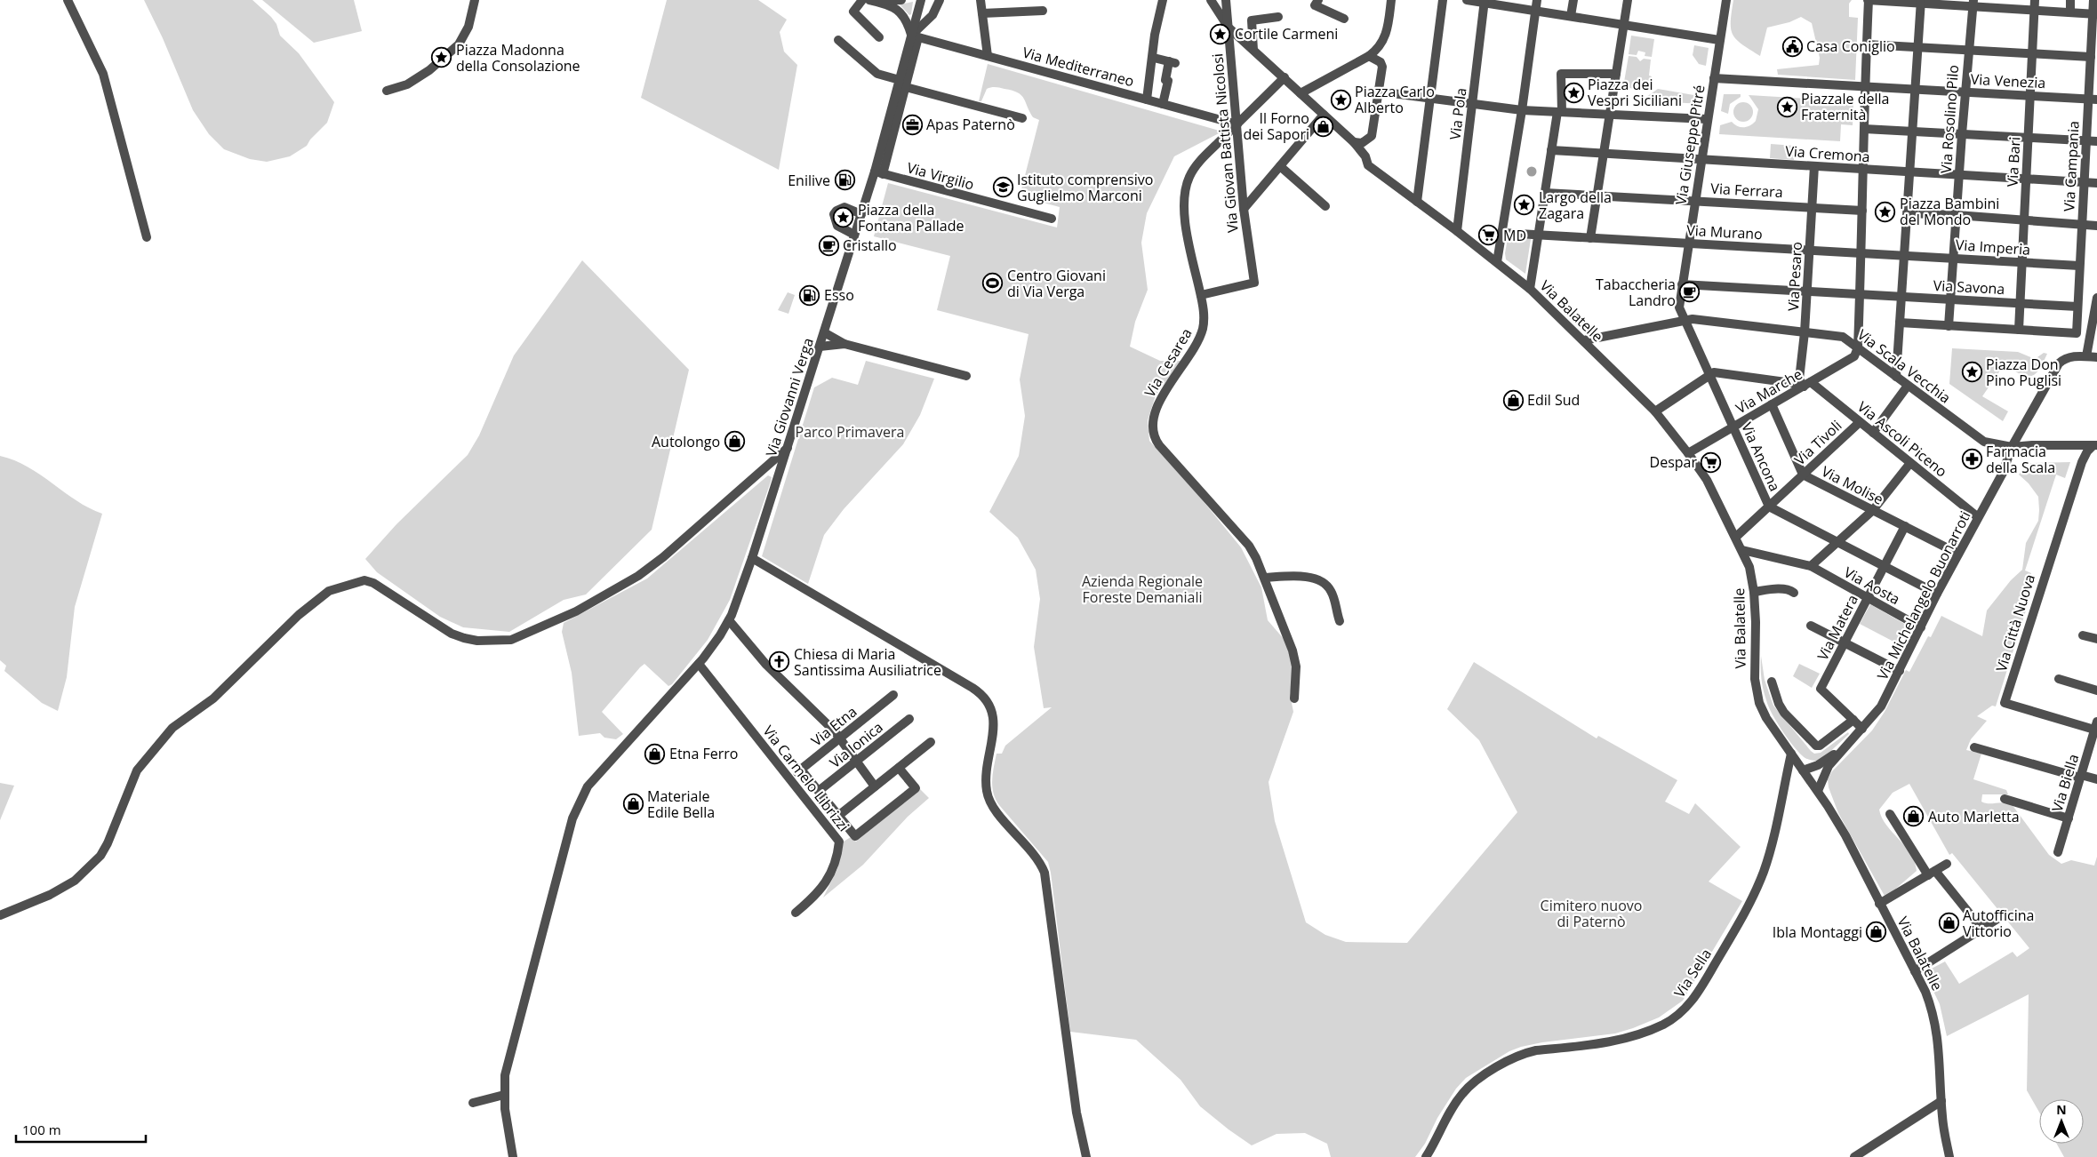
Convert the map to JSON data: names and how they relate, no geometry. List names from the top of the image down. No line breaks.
{"streets":{"street":["Via Mediterraneo","Via Venezia","Via Pola","Via Rosolino Pilo","Via Giovan Battista Nicolosi","Via Giuseppe Pitré","Via Cremona","Via Bari","Via Campania","Via Virgilio","Via Ferrara","Via Murano","Via Imperia","Via Pesaro","Via Savona","Via Balatelle","Via Cesarea","Via Scala Vecchia","Via Marche","Via Giovanni Verga","Via Ascoli Piceno","Via Tivoli","Via Ancona","Via Molise","Via Aosta","Via Michelangelo Buonarroti","Via Città Nuova","Via Matera","Via Etna","Via Ionica","Via Carmelo Librizzi","Via Biella","Via Sella"]},"crossings":[["Via Mediterraneo","Via Giovan Battista Nicolosi"],["Via Mediterraneo","Via Cesarea"],["Via Mediterraneo","Via Giovanni Verga"],["Via Venezia","Via Rosolino Pilo"],["Via Venezia","Via Giuseppe Pitré"],["Via Venezia","Via Bari"],["Via Venezia","Via Campania"],["Via Pola","Via Balatelle"],["Via Rosolino Pilo","Via Cremona"],["Via Rosolino Pilo","Via Imperia"],["Via Rosolino Pilo","Via Savona"],["Via Giovan Battista Nicolosi","Via Balatelle"],["Via Giovan Battista Nicolosi","Via Cesarea"],["Via Giuseppe Pitré","Via Cremona"],["Via Giuseppe Pitré","Via Ferrara"],["Via Giuseppe Pitré","Via Murano"],["Via Giuseppe Pitré","Via Savona"],["Via Giuseppe Pitré","Via Scala Vecchia"],["Via Giuseppe Pitré","Via Ancona"],["Via Cremona","Via Bari"],["Via Cremona","Via Campania"],["Via Cremona","Via Pesaro"],["Via Bari","Via Campania"],["Via Bari","Via Imperia"],["Via Bari","Via Savona"],["Via Campania","Via Imperia"],["Via Campania","Via Savona"],["Via Virgilio","Via Giovanni Verga"],["Via Ferrara","Via Pesaro"],["Via Murano","Via Imperia"],["Via Murano","Via Pesaro"],["Via Pesaro","Via Savona"],["Via Pesaro","Via Scala Vecchia"],["Via Pesaro","Via Marche"],["Via Pesaro","Via Ascoli Piceno"],["Via Balatelle","Via Cesarea"],["Via Balatelle","Via Scala Vecchia"],["Via Balatelle","Via Marche"],["Via Balatelle","Via Tivoli"],["Via Balatelle","Via Aosta"],["Via Balatelle","Via Sella"],["Via Scala Vecchia","Via Marche"],["Via Scala Vecchia","Via Ancona"],["Via Scala Vecchia","Via Michelangelo Buonarroti"],["Via Marche","Via Ascoli Piceno"],["Via Marche","Via Ancona"],["Via Marche","Via Molise"],["Via Giovanni Verga","Via Carmelo Librizzi"],["Via Ascoli Piceno","Via Tivoli"],["Via Ascoli Piceno","Via Michelangelo Buonarroti"],["Via Tivoli","Via Ancona"],["Via Tivoli","Via Molise"],["Via Ancona","Via Michelangelo Buonarroti"],["Via Ancona","Via Matera"],["Via Molise","Via Michelangelo Buonarroti"],["Via Molise","Via Matera"],["Via Aosta","Via Michelangelo Buonarroti"],["Via Aosta","Via Matera"],["Via Michelangelo Buonarroti","Via Matera"],["Via Città Nuova","Via Biella"],["Via Etna","Via Carmelo Librizzi"]],"parks":["Parco Primavera","Azienda Regionale Foreste Demaniali","Cimitero nuovo di Paternò"],"places":{"place":["Cortile Carmeni","Piazza Madonna della Consolazione","Piazza dei Vespri Siciliani","Piazza Carlo Alberto","Piazzale della Fraternità","Largo della Zagara","Piazza Bambini del Mondo","Piazza della Fontana Pallade","Piazza Don Pino Puglisi"],"public building":["Casa Coniglio"],"office":["Apas Paternò"],"shop":["Il Forno dei Sapori","Edil Sud","Autolongo","Etna Ferro","Materiale Edile Bella","Auto Marletta","Autofficina Vittorio","Ibla Montaggi"],"fuel station":["Enilive","Esso"],"school or university":["Istituto comprensivo Guglielmo Marconi"],"supermarket":["MD","Despar"],"cafe":["Cristallo","Tabaccheria Landro"],"sports":["Centro Giovani di Via Verga"],"pharmacy":["Farmacia della Scala"],"church":["Chiesa di Maria Santissima Ausiliatrice"]},"scale_bar":"100 m","north":"top"}
